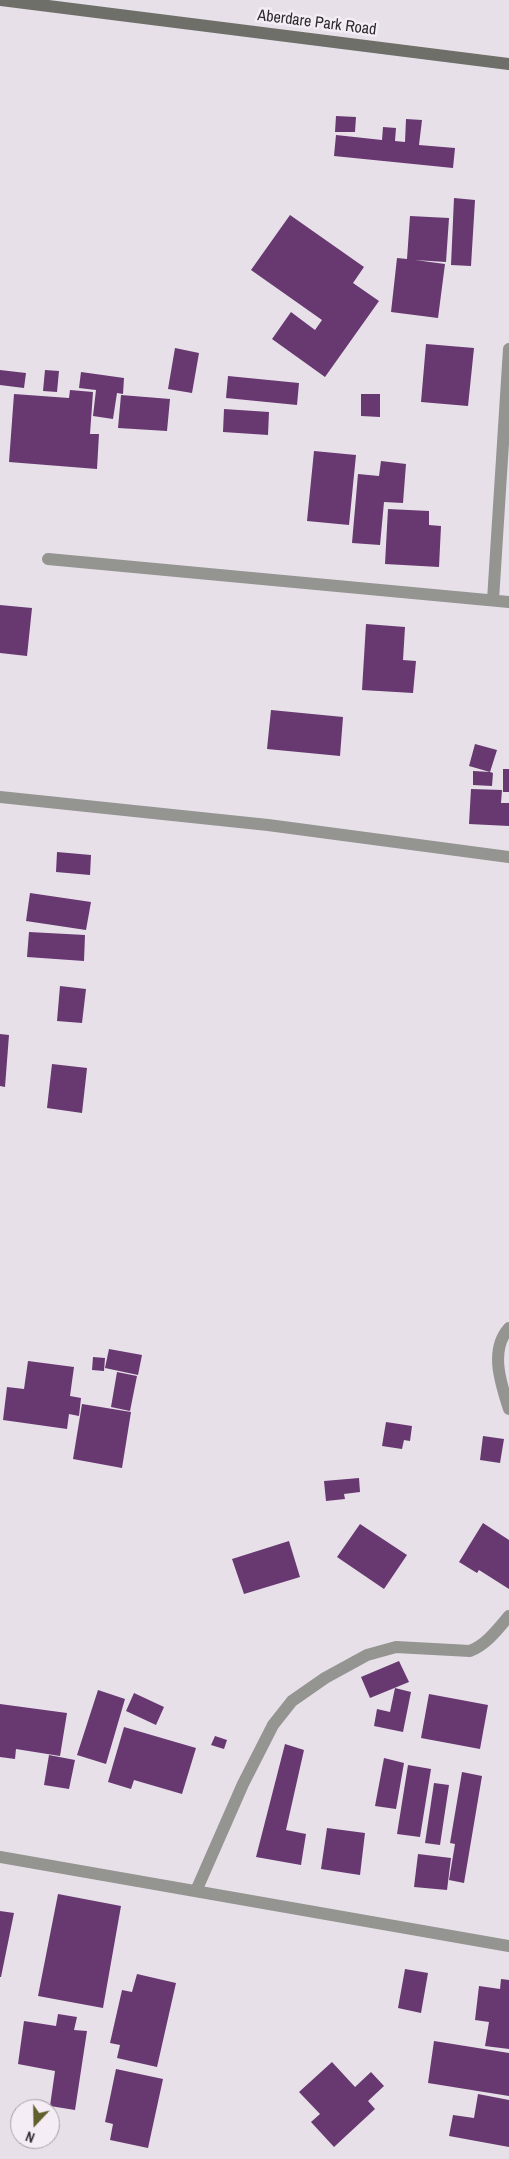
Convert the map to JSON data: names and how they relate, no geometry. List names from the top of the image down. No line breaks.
{"streets":{"street":["Aberdare Park Road"]},"north":"bottom"}
